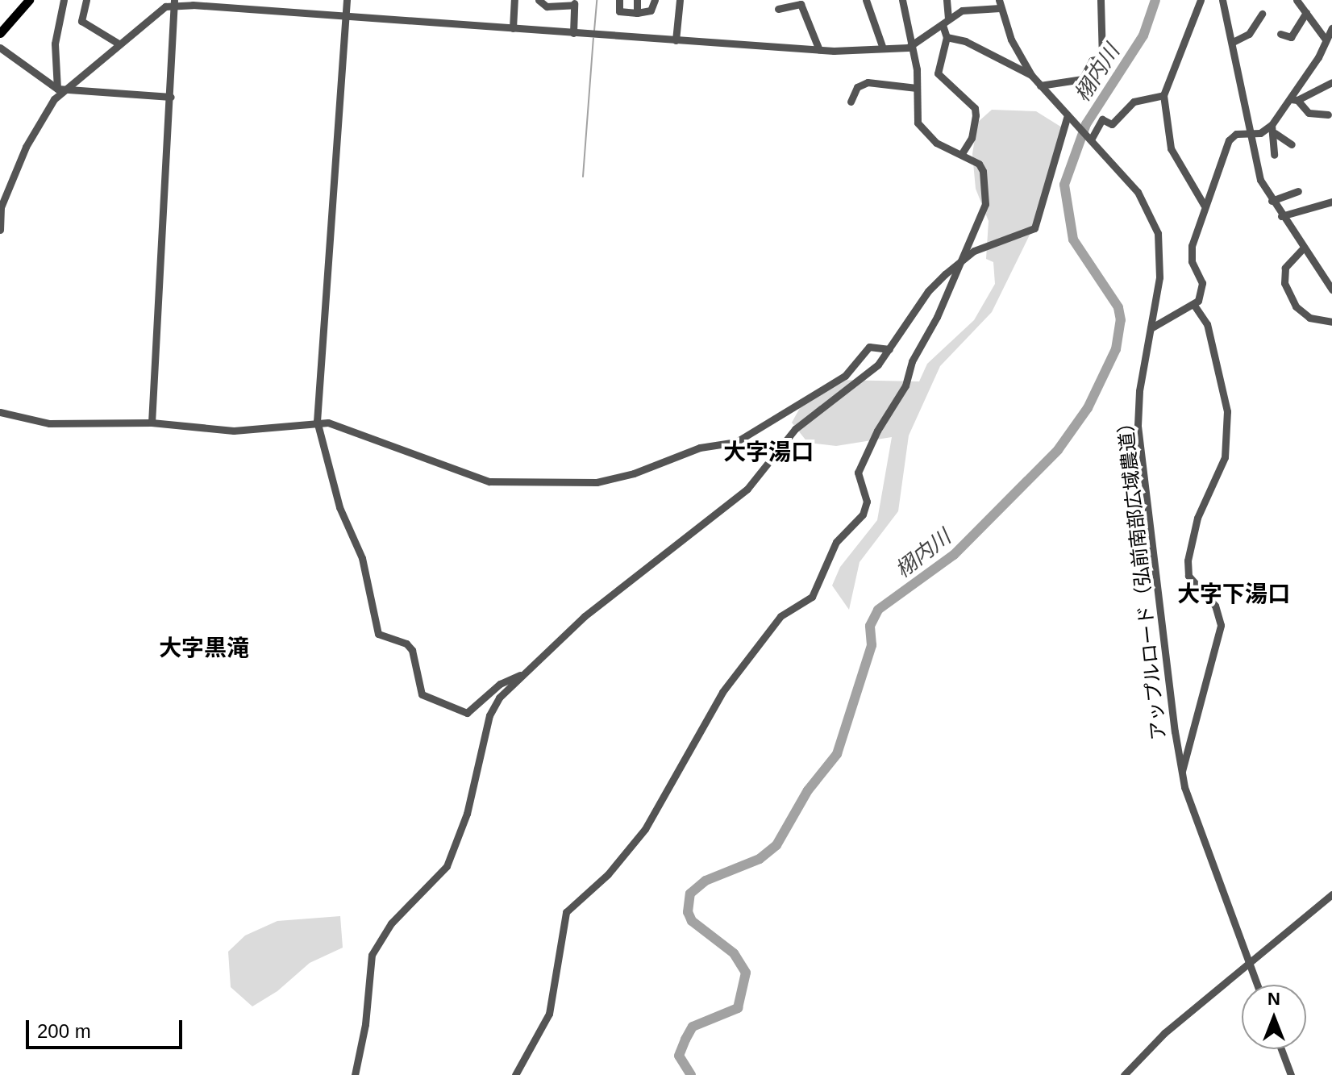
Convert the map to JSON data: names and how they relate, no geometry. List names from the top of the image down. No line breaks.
{"streets":{"street":["アップルロード（弘前南部広域農道）"]},"districts":["大字湯口","大字下湯口","大字黒滝"],"water":["栩内川"],"scale_bar":"200 m","north":"top"}
